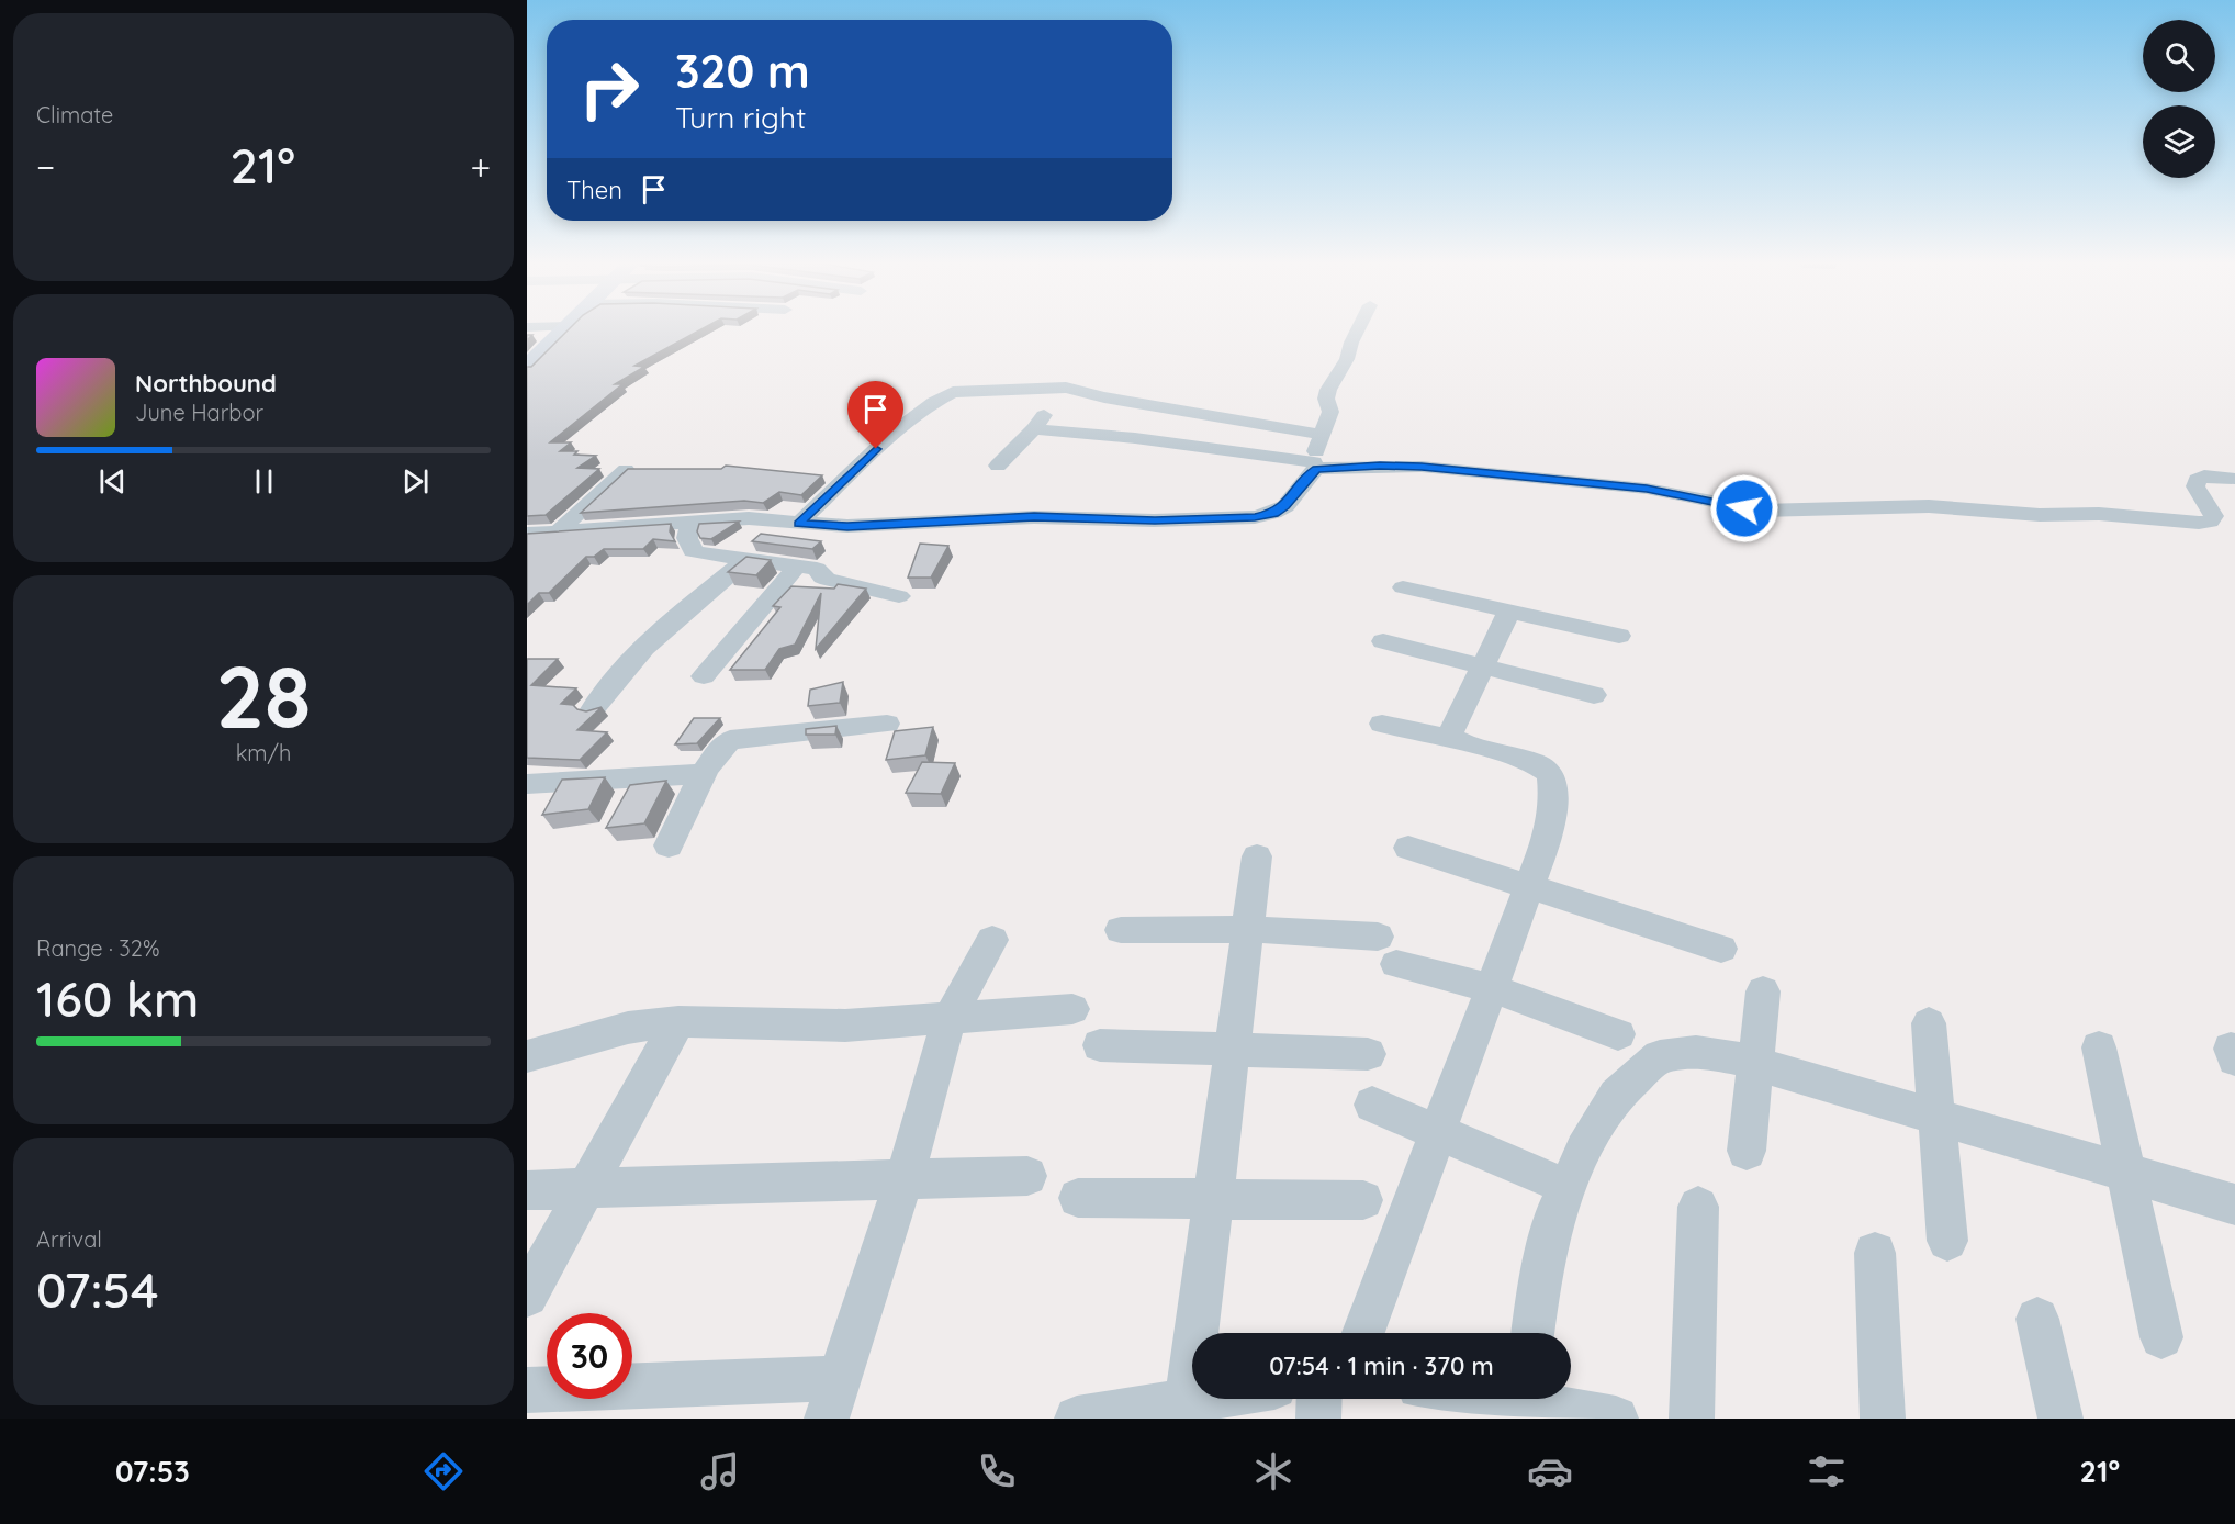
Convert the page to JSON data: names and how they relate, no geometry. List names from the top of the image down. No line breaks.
{"page":{"tile":["Climate",["28","km/h"],["Range · 32%","160 km"],["Arrival","07:54"]],"turn":["320 m","Turn right"],"heat":["−","21°","+"],"then":"Then","song":["Northbound","June Harbor"],"limit":"30","trip":"07:54 · 1 min · 370 m","tabs":["07:53","21°"]}}
